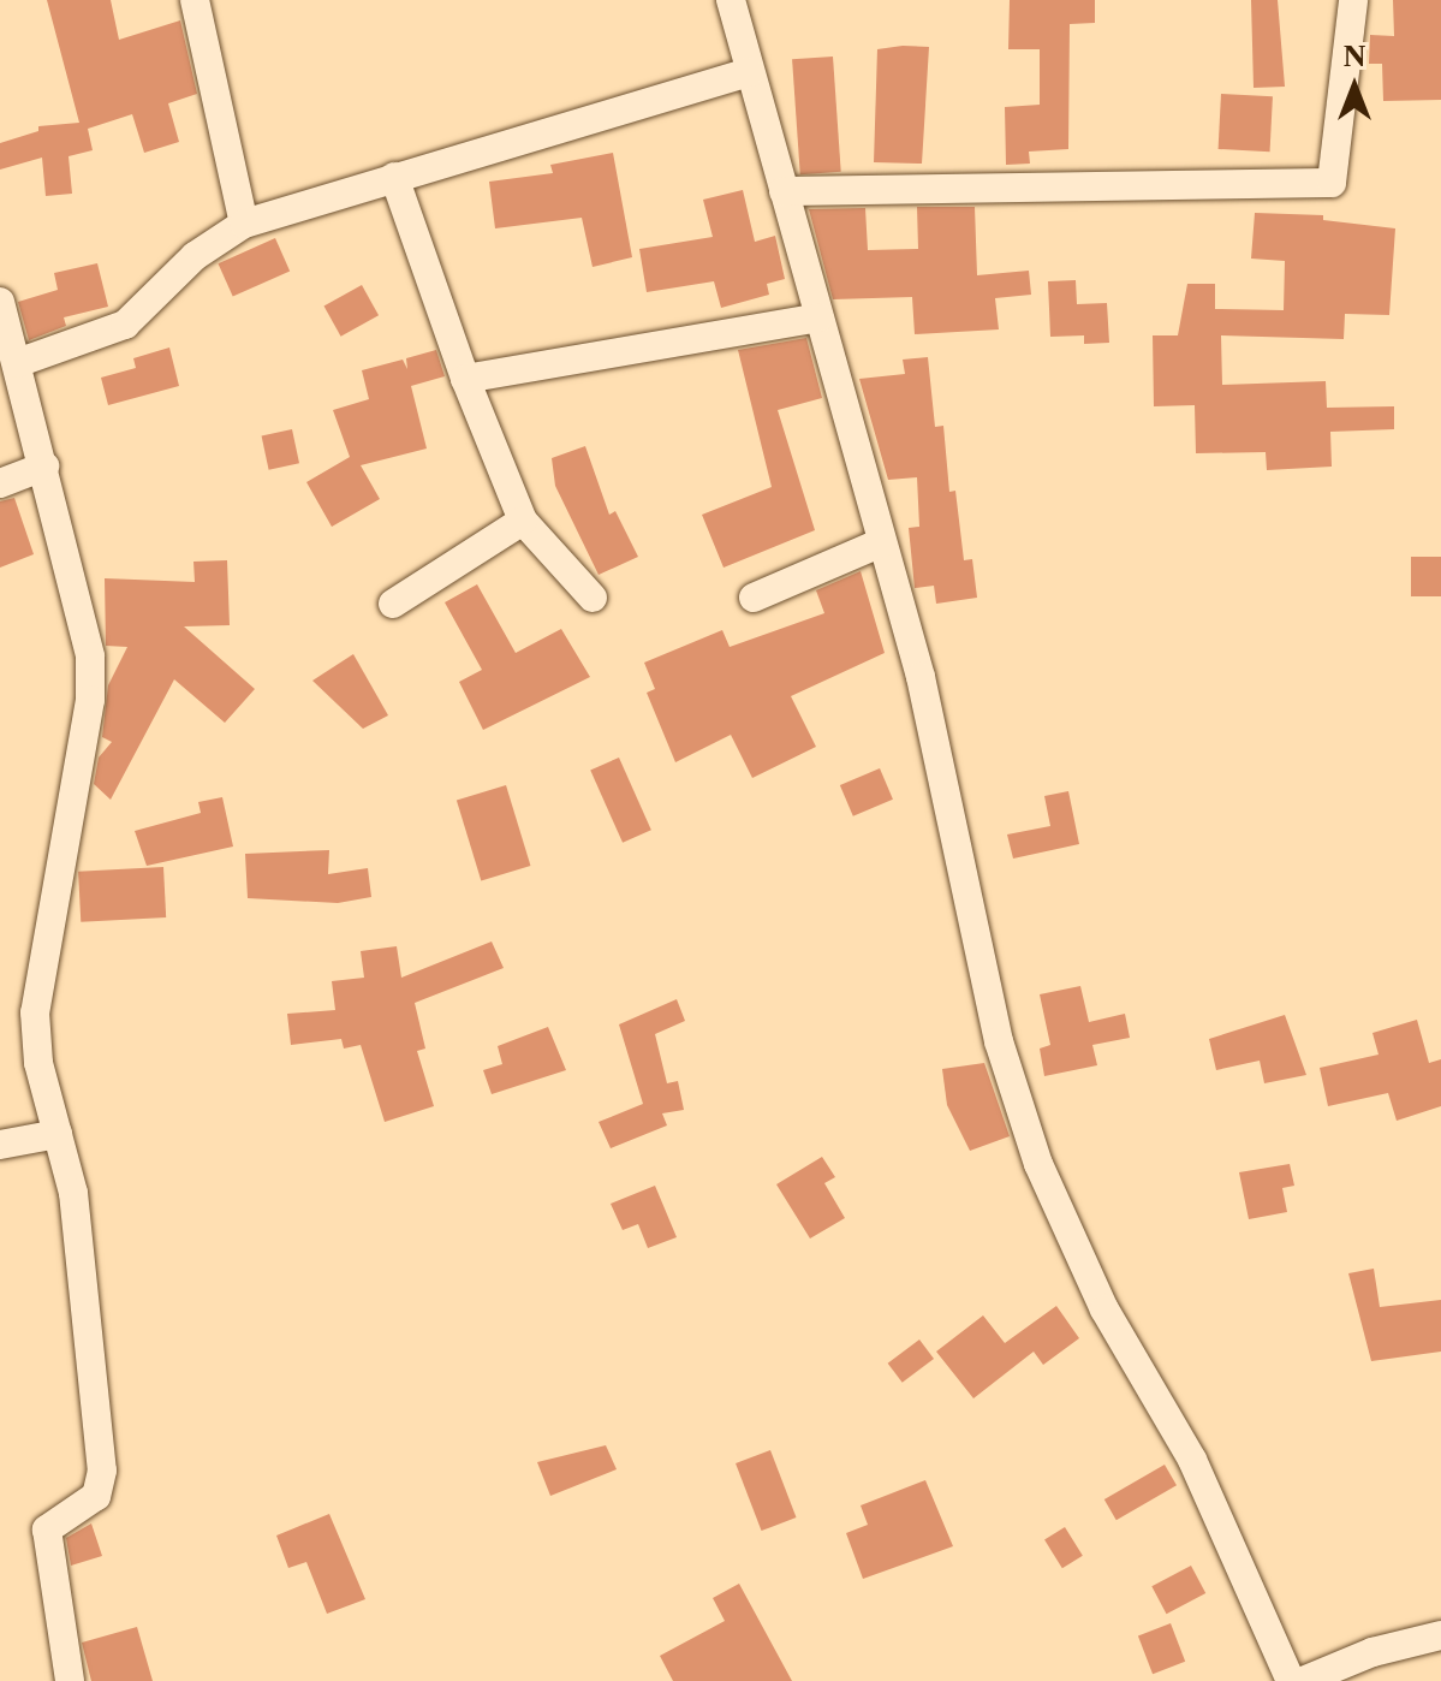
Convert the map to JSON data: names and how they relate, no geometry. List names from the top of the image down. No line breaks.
{"north":"top"}
